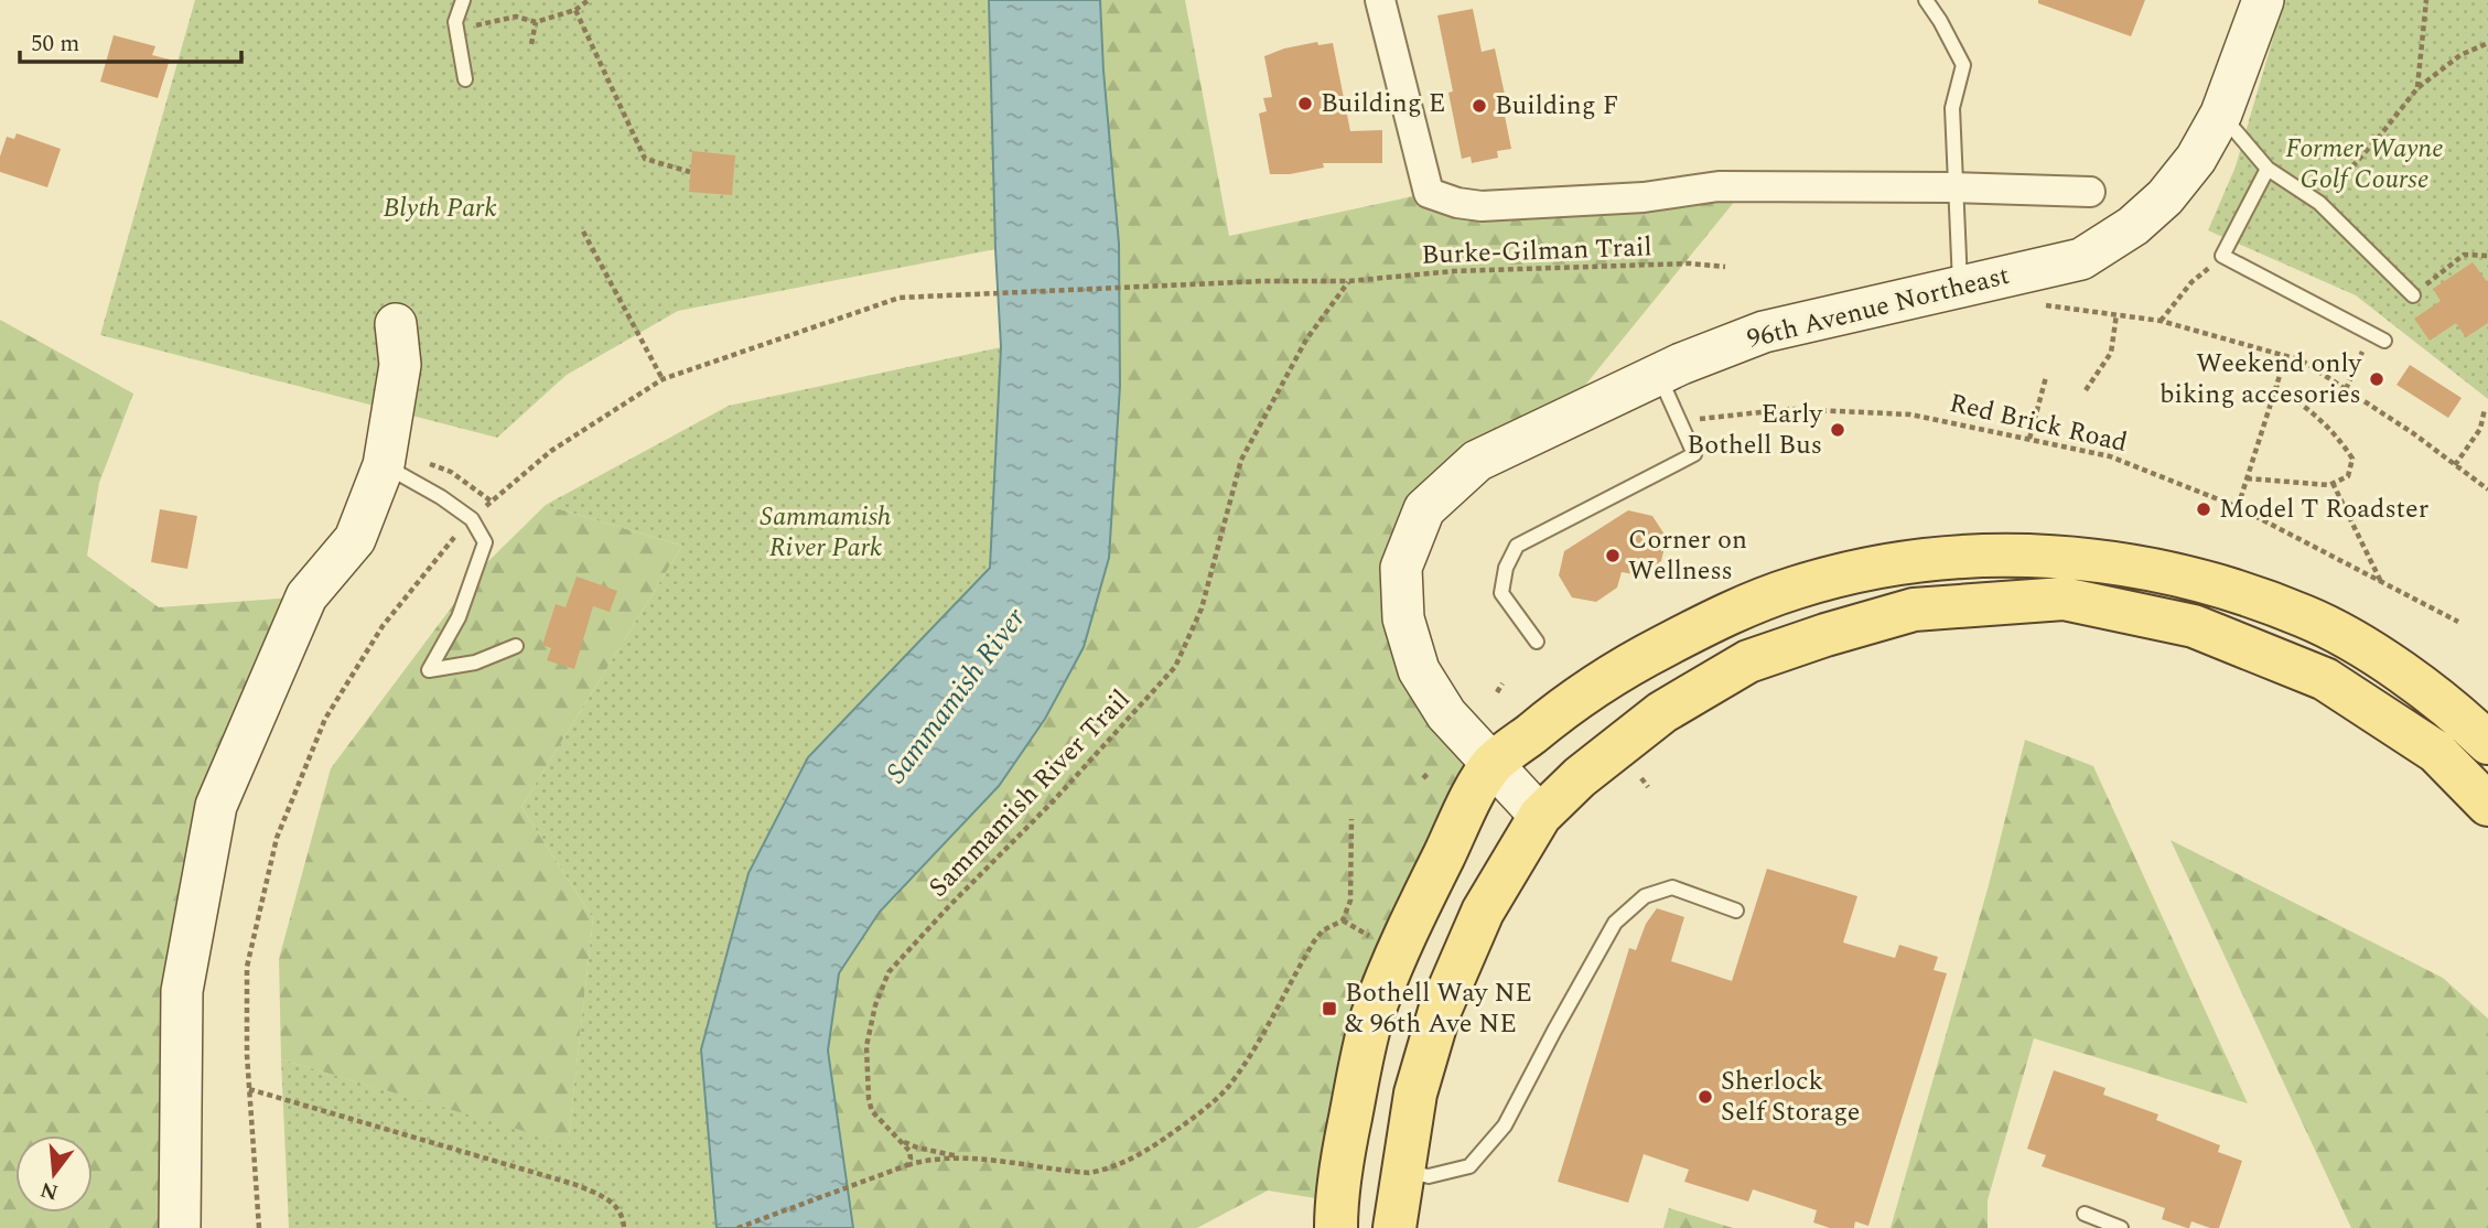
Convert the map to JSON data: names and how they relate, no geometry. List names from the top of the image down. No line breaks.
{"streets":{"main road":["96th Avenue Northeast"],"path":["Burke-Gilman Trail","Red Brick Road","Sammamish River Trail"]},"crossings":[["Burke-Gilman Trail","Sammamish River Trail"]],"water":["Sammamish River"],"parks":["Former Wayne Golf Course","Blyth Park","Sammamish River Park"],"places":{"other":["Building E","Building F","Weekend only biking accesories","Early Bothell Bus","Model T Roadster","Corner on Wellness","Sherlock Self Storage"],"transit":["Bothell Way NE & 96th Ave NE"]},"scale_bar":"50 m","north":"bottom"}
